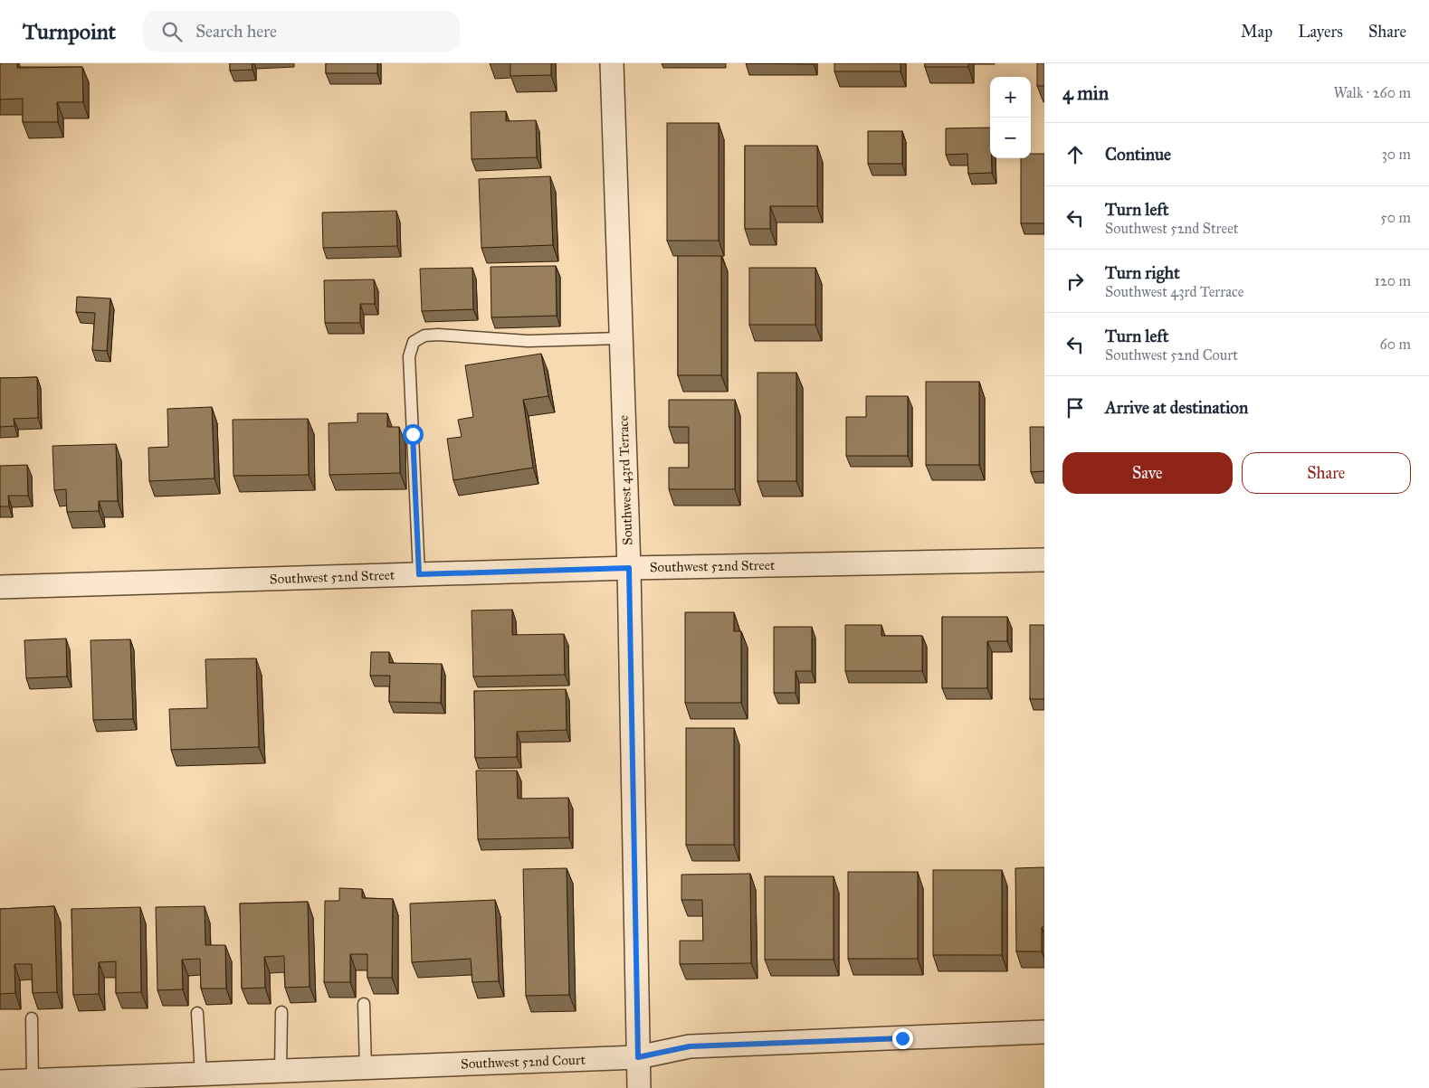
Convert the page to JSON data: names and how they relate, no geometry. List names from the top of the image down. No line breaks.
{"streets":{"street":["Southwest 43rd Terrace","Southwest 52nd Street","Southwest 52nd Court"]},"crossings":[["Southwest 43rd Terrace","Southwest 52nd Street"],["Southwest 43rd Terrace","Southwest 52nd Court"]],"page":{"header":"Turnpoint","search":"Search here","nav":["Map","Layers","Share"],"heading":["4 min","Walk · 260 m"],"map_buttons":["+","−"],"list":[["Continue","30 m"],["Turn left","Southwest 52nd Street","50 m"],["Turn right","Southwest 43rd Terrace","120 m"],["Turn left","Southwest 52nd Court","60 m"],"Arrive at destination"],"buttons":["Save","Share"]}}
